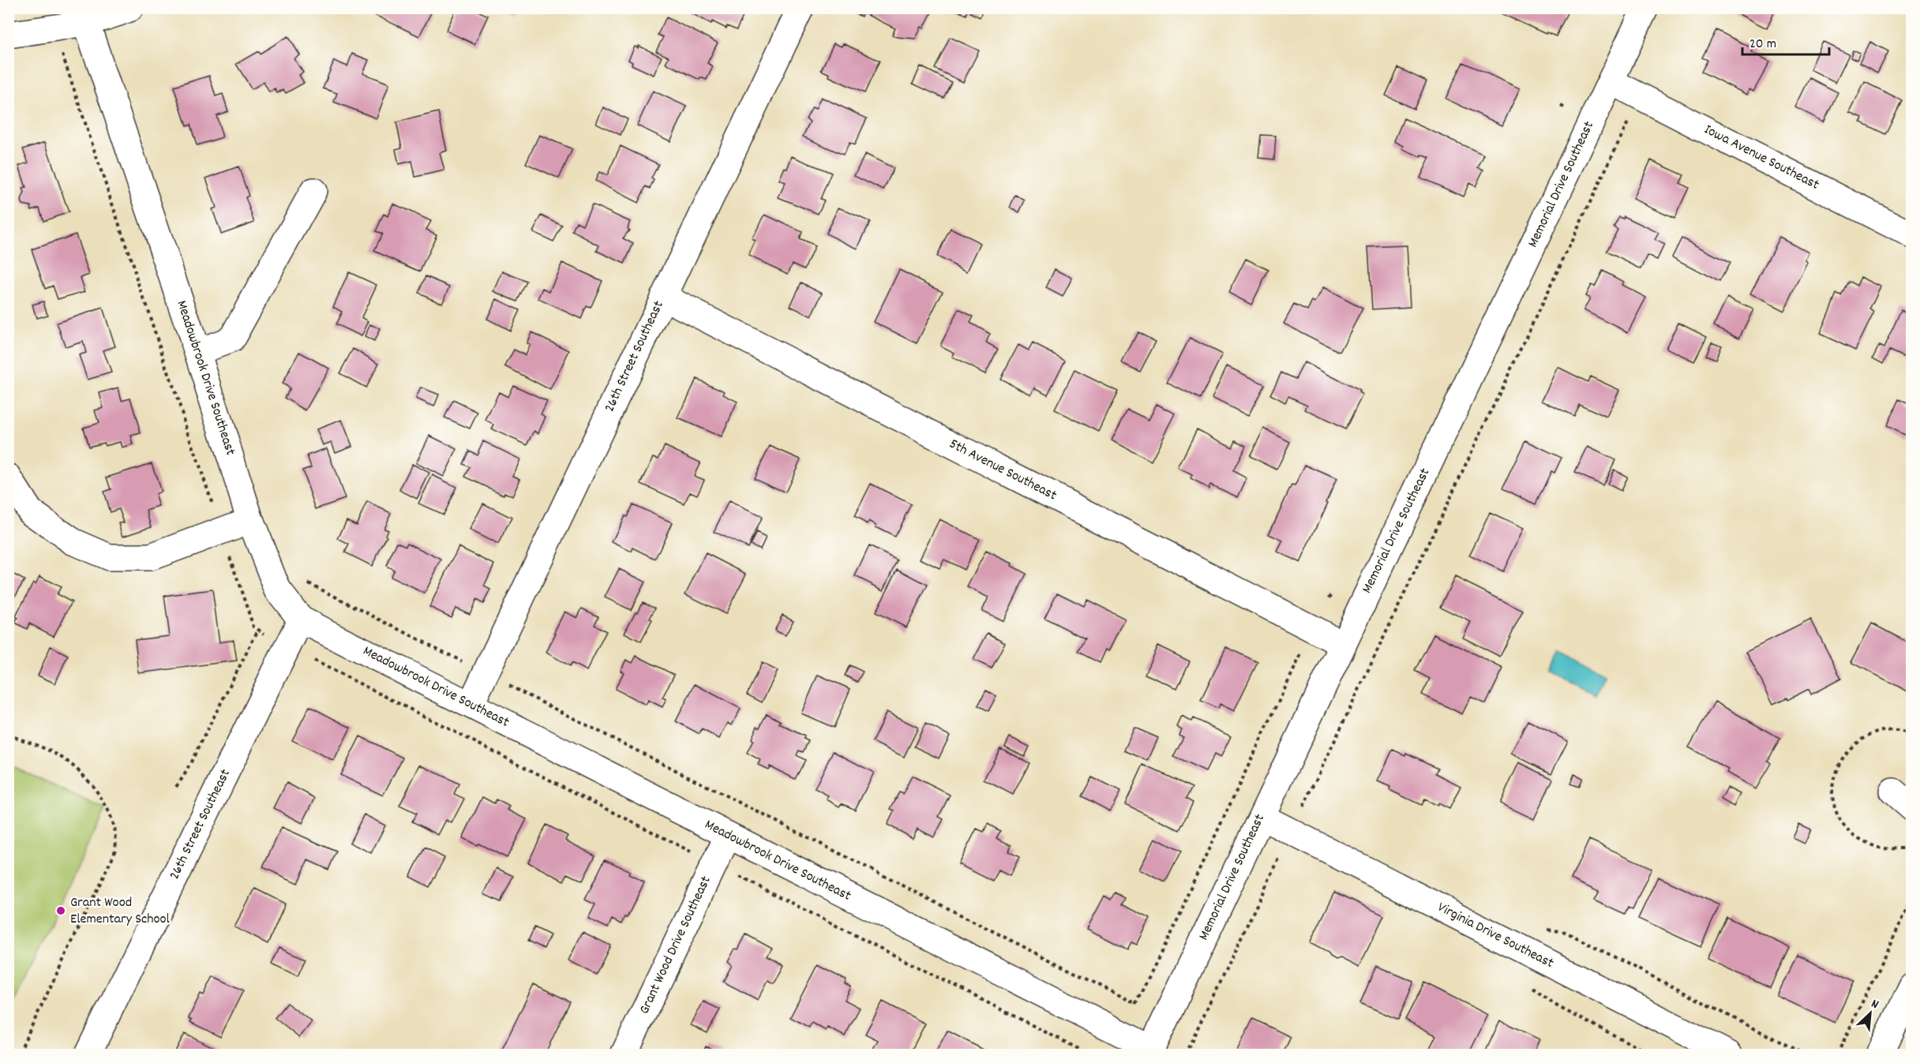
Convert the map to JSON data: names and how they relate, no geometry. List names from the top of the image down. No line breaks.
{"streets":{"street":["Iowa Avenue Southeast","Memorial Drive Southeast","26th Street Southeast","Meadowbrook Drive Southeast","5th Avenue Southeast","Virginia Drive Southeast","Grant Wood Drive Southeast"]},"crossings":[["Iowa Avenue Southeast","Memorial Drive Southeast"],["Memorial Drive Southeast","Meadowbrook Drive Southeast"],["Memorial Drive Southeast","5th Avenue Southeast"],["Memorial Drive Southeast","Virginia Drive Southeast"],["26th Street Southeast","Meadowbrook Drive Southeast"],["26th Street Southeast","5th Avenue Southeast"],["Meadowbrook Drive Southeast","Grant Wood Drive Southeast"]],"places":["Grant Wood Elementary School"],"scale_bar":"20 m","north":"top right"}
